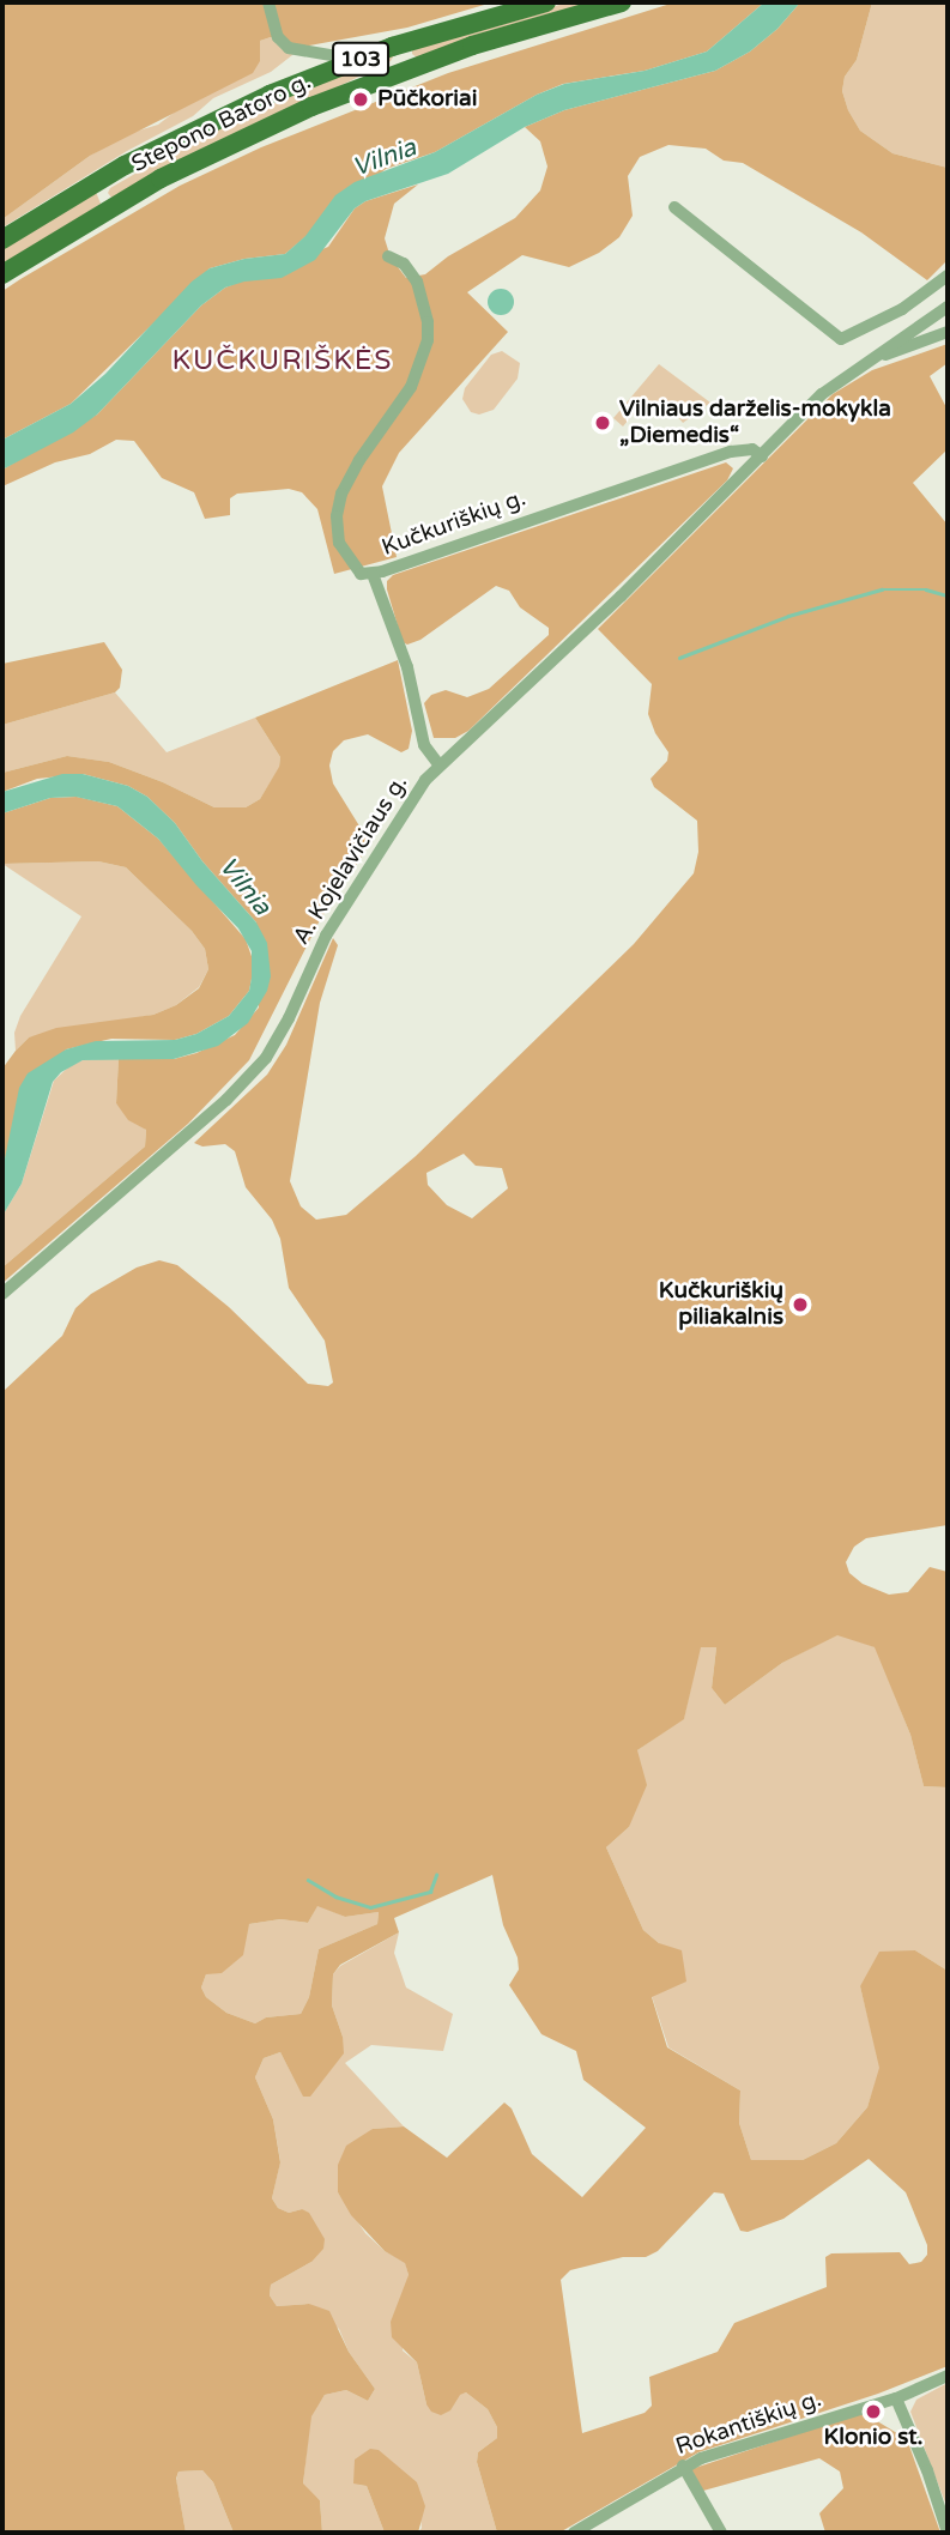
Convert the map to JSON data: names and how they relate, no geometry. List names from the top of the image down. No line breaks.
{"streets":{"main road":["103","Stepono Batoro g."],"street":["Kučkuriškių g.","A. Kojelavičiaus g.","Rokantiškių g."]},"crossings":[["Kučkuriškių g.","A. Kojelavičiaus g."]],"districts":["KUČKURIŠKĖS"],"water":["Vilnia"],"places":["Pūčkoriai","Vilniaus darželis-mokykla „Diemedis“","Kučkuriškių piliakalnis","Klonio st."]}
